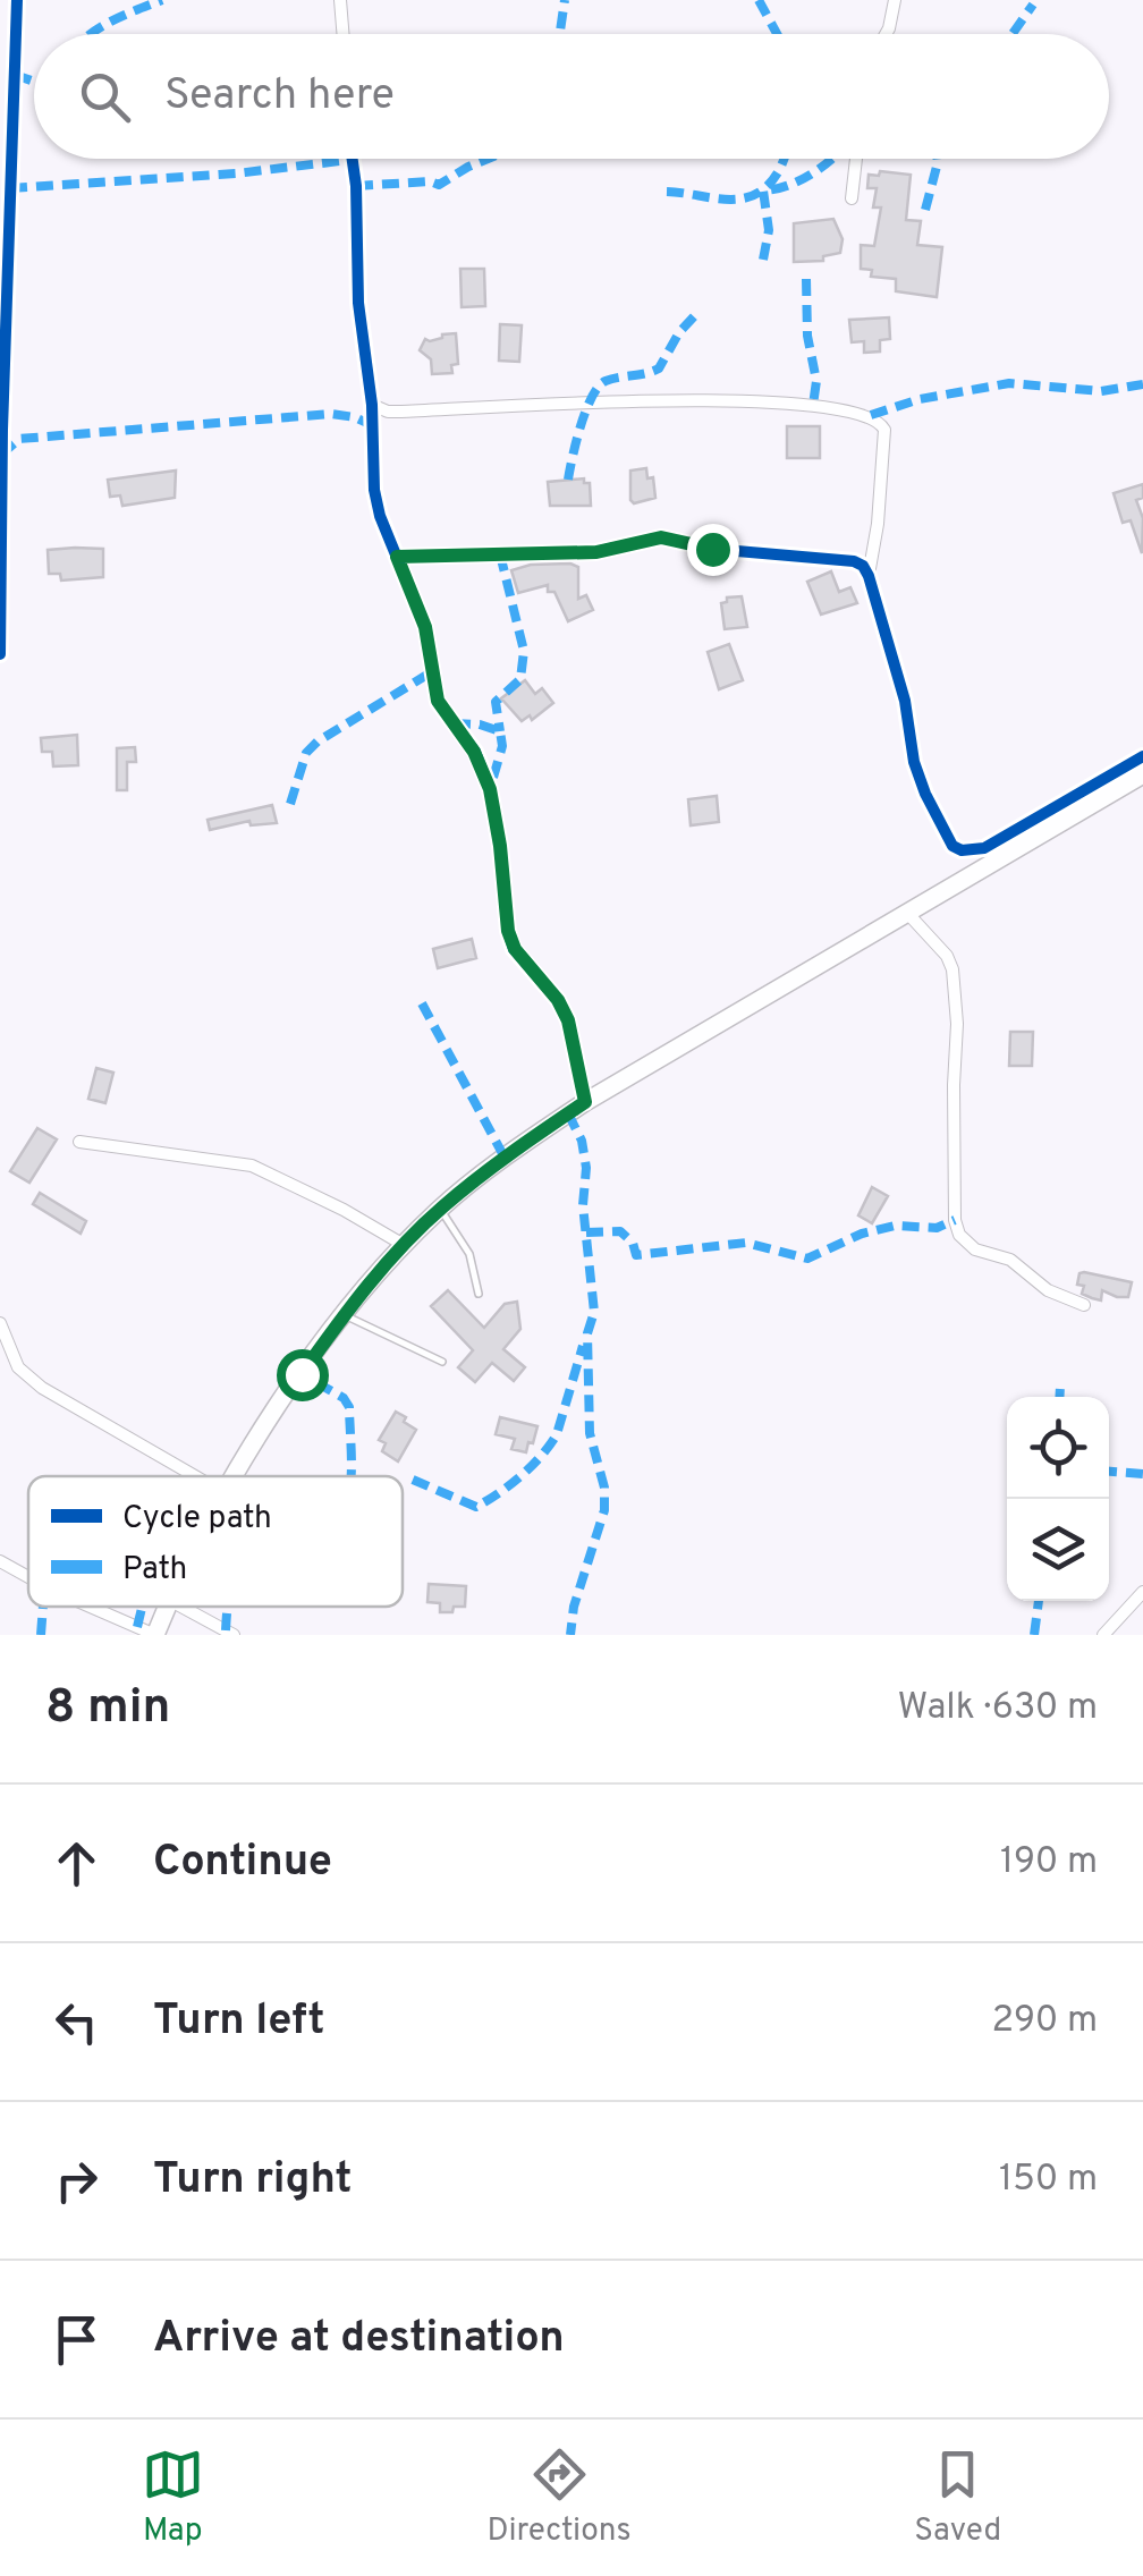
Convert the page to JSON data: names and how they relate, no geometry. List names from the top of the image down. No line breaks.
{"legend":["Cycle path","Path"],"page":{"search":"Search here","heading":["8 min","Walk · 630 m"],"list":[["Continue","190 m"],["Turn left","290 m"],["Turn right","150 m"],"Arrive at destination"],"nav":["Map","Directions","Saved"]}}
